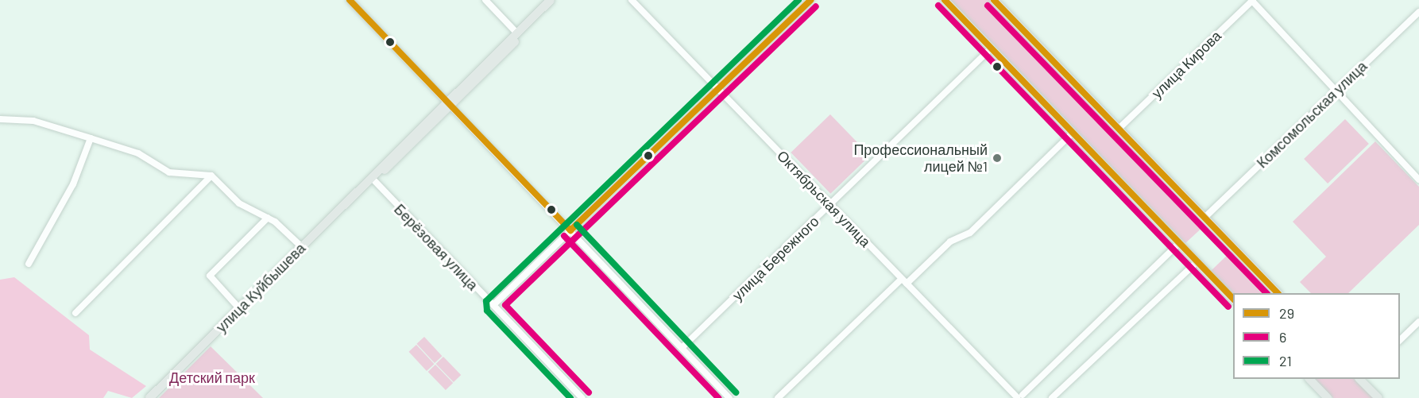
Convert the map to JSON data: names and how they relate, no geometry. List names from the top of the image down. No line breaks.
{"streets":{"main road":["улица Куйбышева"],"street":["улица Кирова","Комсомольская улица","Октябрьская улица","Берёзовая улица","улица Бережного"]},"crossings":[["Октябрьская улица","улица Бережного"],["Берёзовая улица","улица Куйбышева"]],"parks":["Детский парк"],"places":["Профессиональный лицей №1"],"lines":["transit line 29","transit line 21","transit line 6"],"legend":["29","6","21"]}
